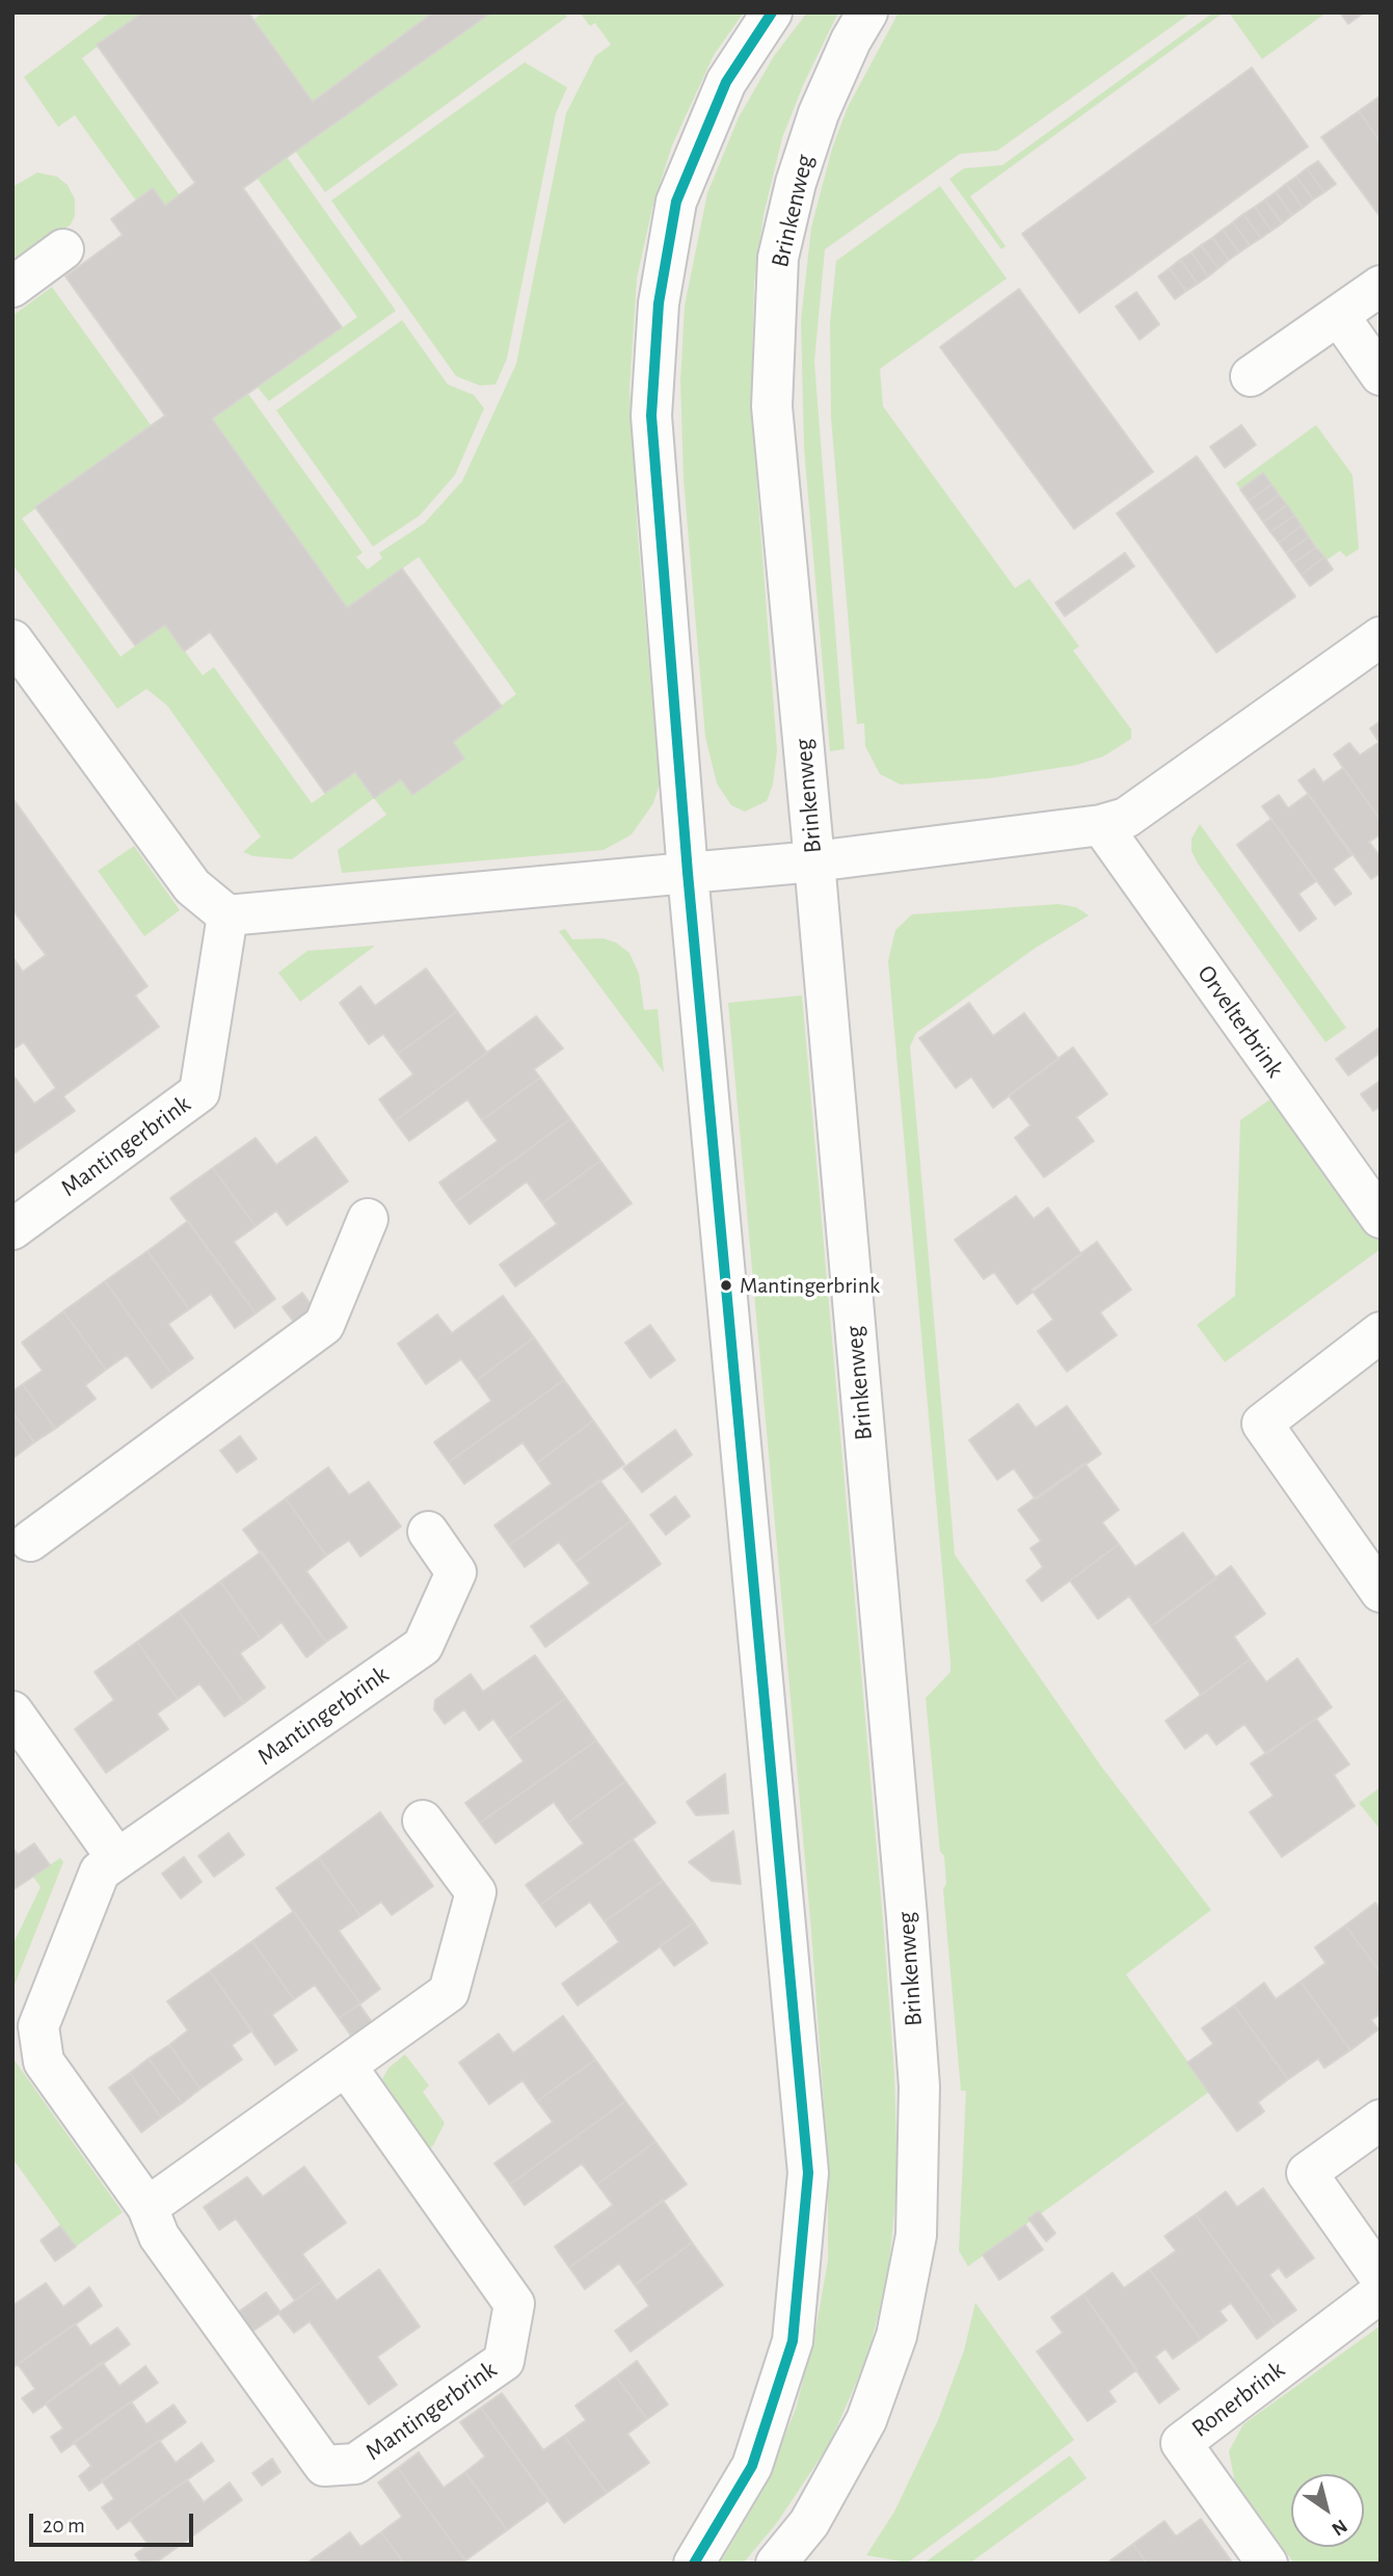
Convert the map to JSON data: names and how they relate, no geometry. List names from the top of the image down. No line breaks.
{"streets":{"street":["Brinkenweg","Orvelterbrink","Mantingerbrink","Ronerbrink"]},"places":["Mantingerbrink"],"scale_bar":"20 m","north":"bottom right"}
